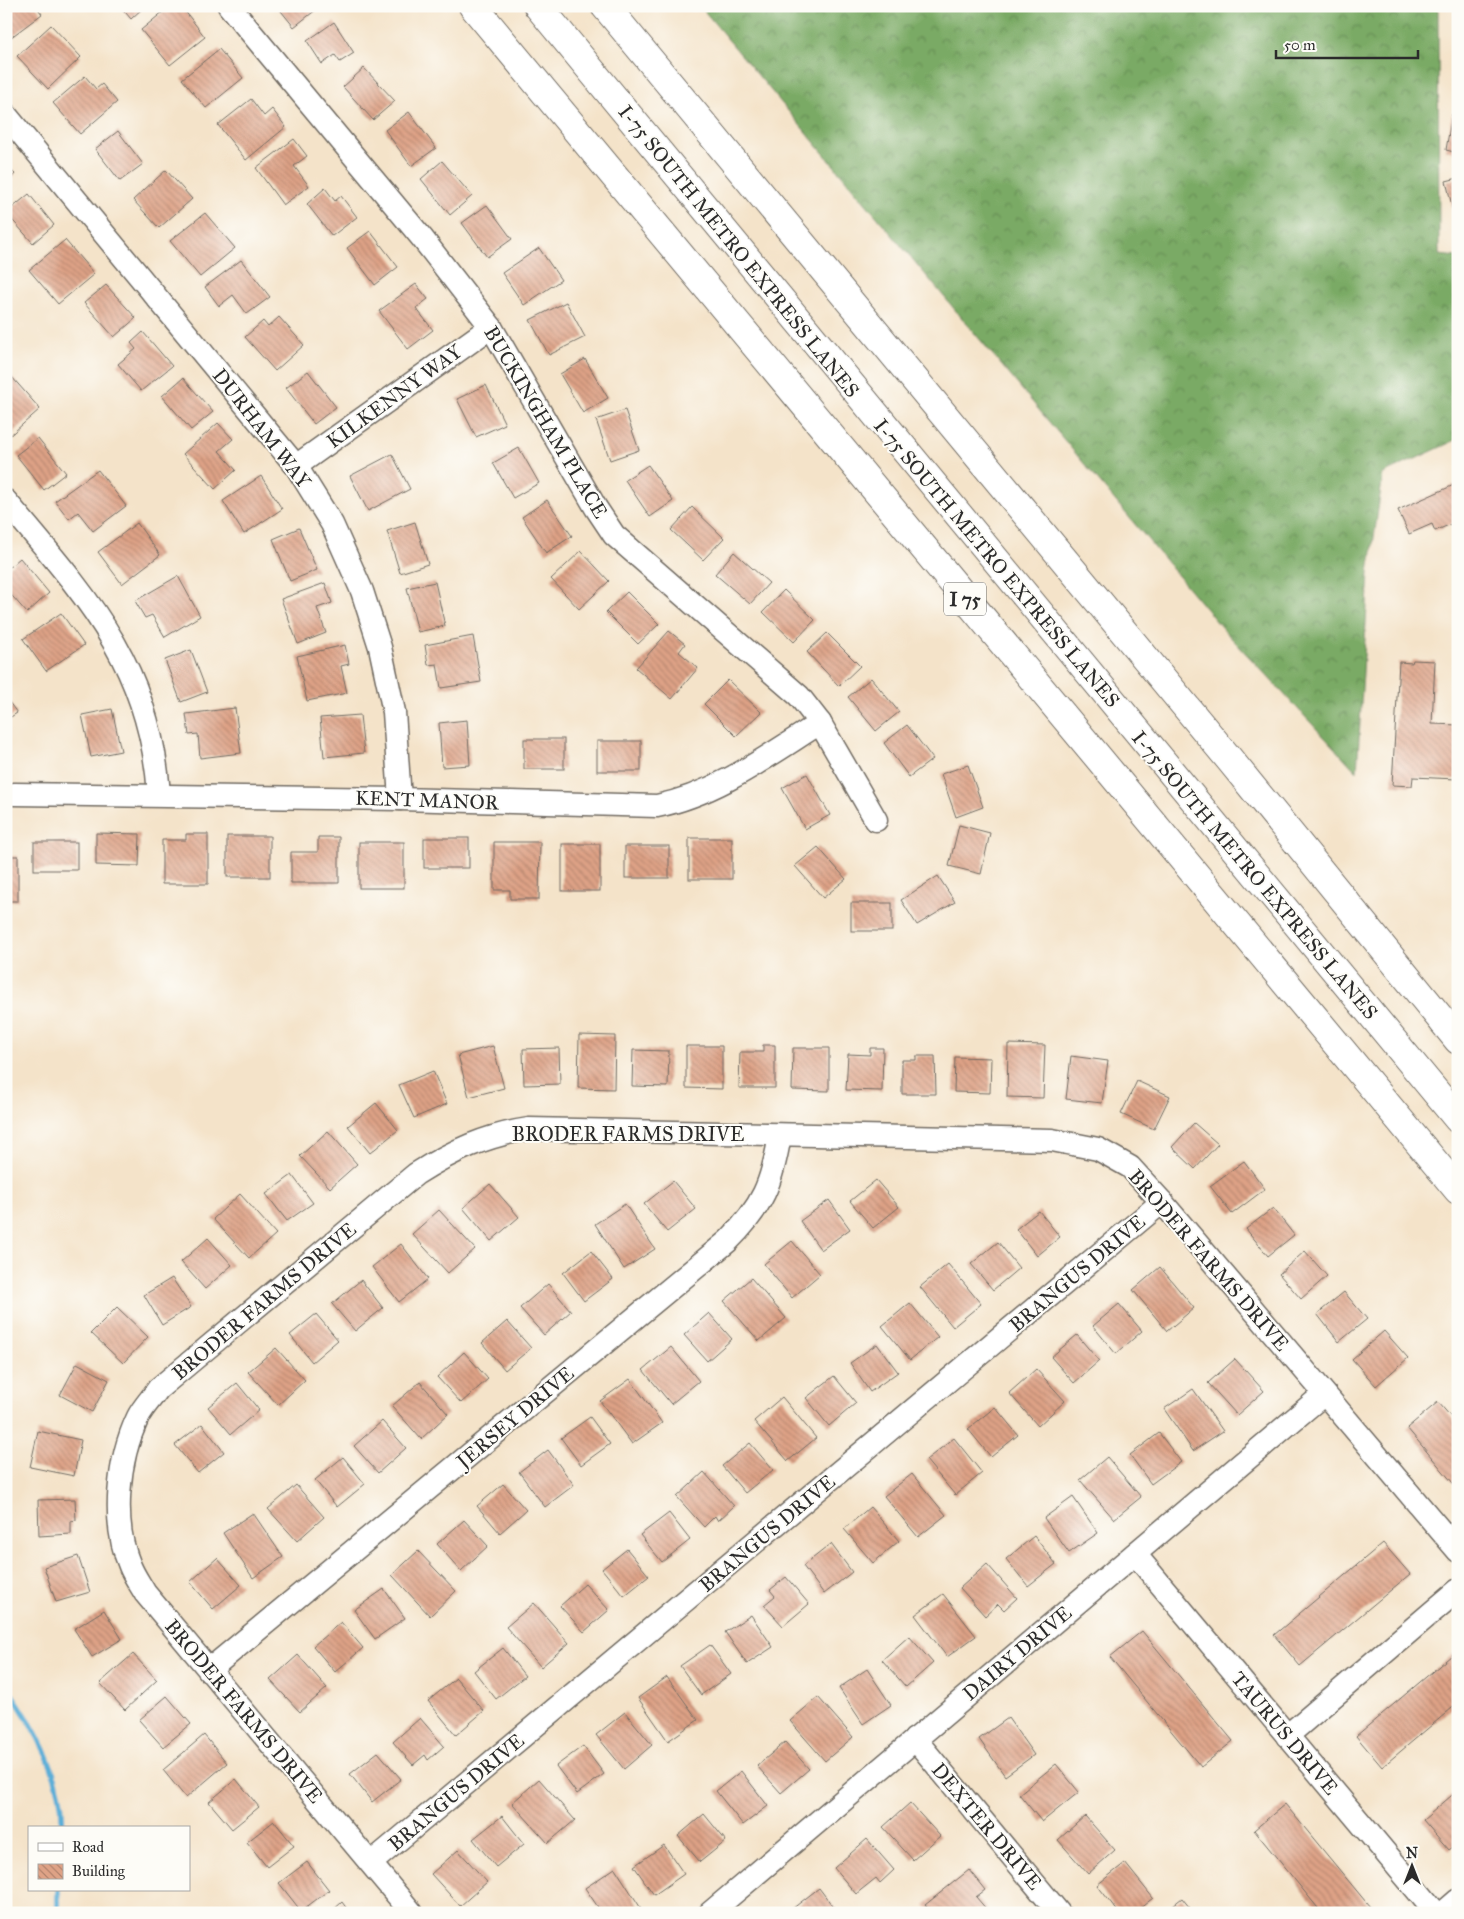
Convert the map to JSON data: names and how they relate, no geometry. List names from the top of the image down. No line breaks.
{"streets":{"highway":["I-75 SOUTH METRO EXPRESS LANES","I 75"],"street":["KILKENNY WAY","BUCKINGHAM PLACE","DURHAM WAY","KENT MANOR","BRODER FARMS DRIVE","BRANGUS DRIVE","JERSEY DRIVE","DAIRY DRIVE","TAURUS DRIVE","DEXTER DRIVE"]},"crossings":[["KILKENNY WAY","BUCKINGHAM PLACE"],["KILKENNY WAY","DURHAM WAY"],["BUCKINGHAM PLACE","KENT MANOR"],["DURHAM WAY","KENT MANOR"],["BRODER FARMS DRIVE","BRANGUS DRIVE"],["BRODER FARMS DRIVE","JERSEY DRIVE"],["BRODER FARMS DRIVE","DAIRY DRIVE"],["DAIRY DRIVE","TAURUS DRIVE"],["DAIRY DRIVE","DEXTER DRIVE"]],"legend":["Road","Building"],"scale_bar":"50 m","north":"top"}
